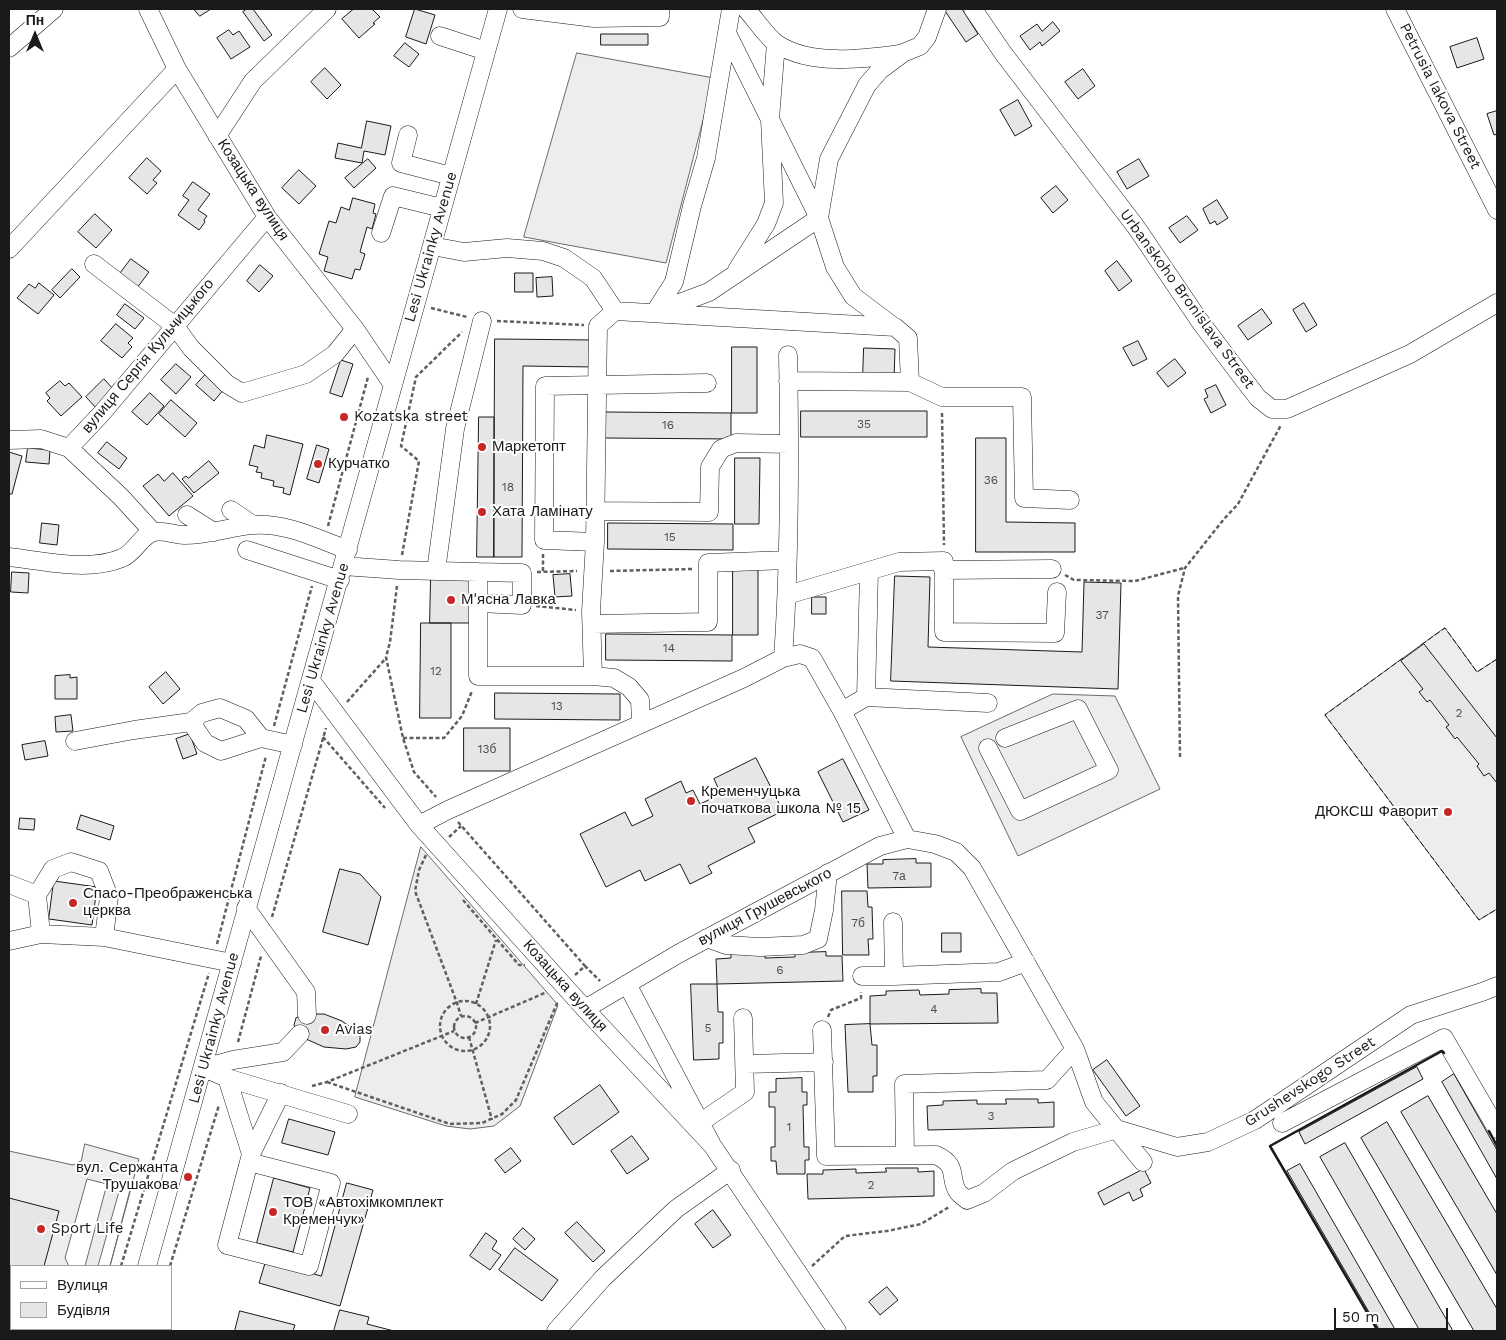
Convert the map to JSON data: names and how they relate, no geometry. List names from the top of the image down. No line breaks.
{"streets":{"street":["Petrusia Iakova Street","Козацька вулиця","Lesi Ukrainky Avenue","Urbanskoho Bronislava Street","вулиця Сергія Кульчицького","вулиця Грушевського","Grushevskogo Street"]},"crossings":[["Козацька вулиця","Lesi Ukrainky Avenue"],["Козацька вулиця","вулиця Сергія Кульчицького"],["Козацька вулиця","вулиця Грушевського"]],"places":["Kozatska street","Маркетопт","Курчатко","Хата Ламінату","М'ясна Лавка","Кременчуцька початкова школа № 15","ДЮКСШ Фаворит","Спасо-Преображенська церква","Avias","вул. Сержанта Трушакова","ТОВ «Автохімкомплект Кременчук»","Sport Life"],"house_numbers":["35","16","36","18","15","37","14","12","13","2","13б","7а","7б","6","4","5","3","1","2"],"legend":["Вулиця","Будівля"],"scale_bar":"50 m","north":"top"}
